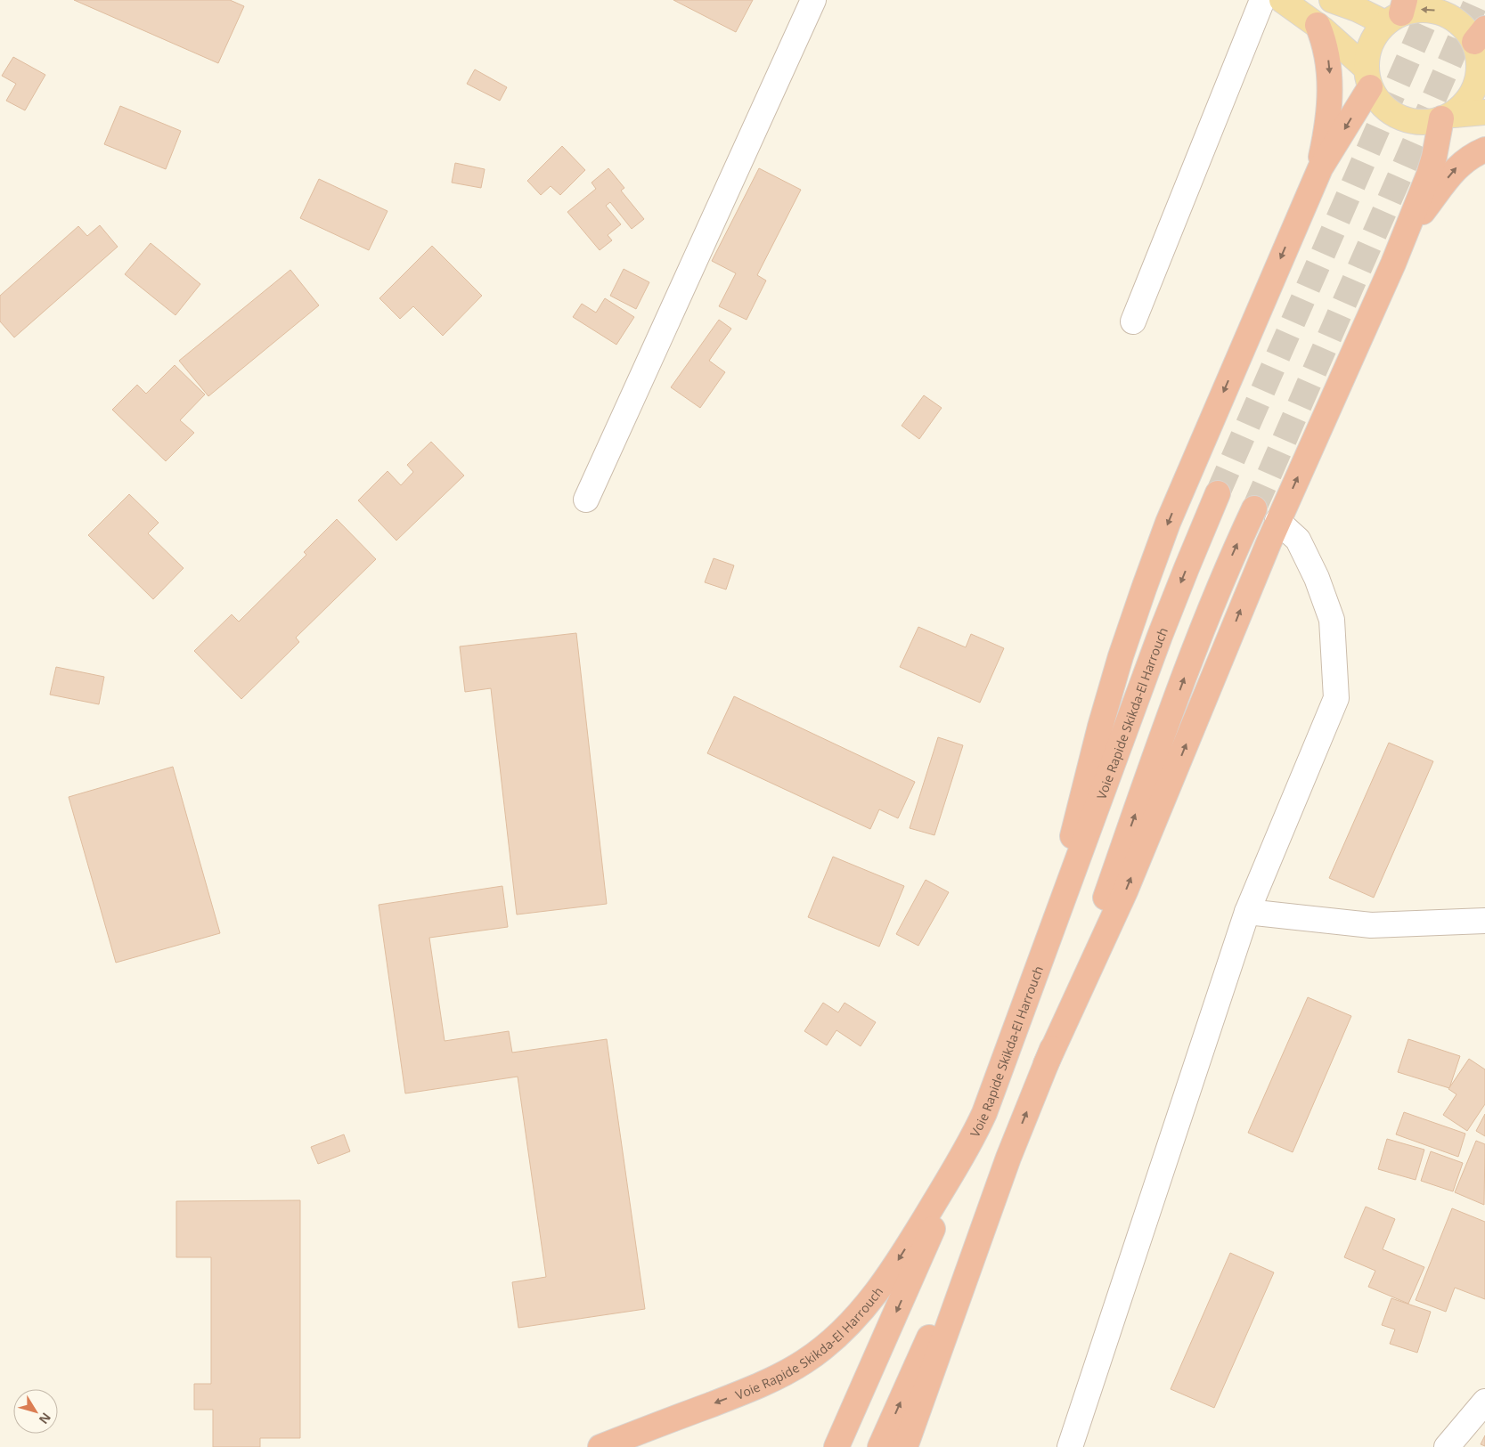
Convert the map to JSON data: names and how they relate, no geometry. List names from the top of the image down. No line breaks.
{"streets":{"highway":["Voie Rapide Skikda-El Harrouch"]},"north":"bottom right"}
